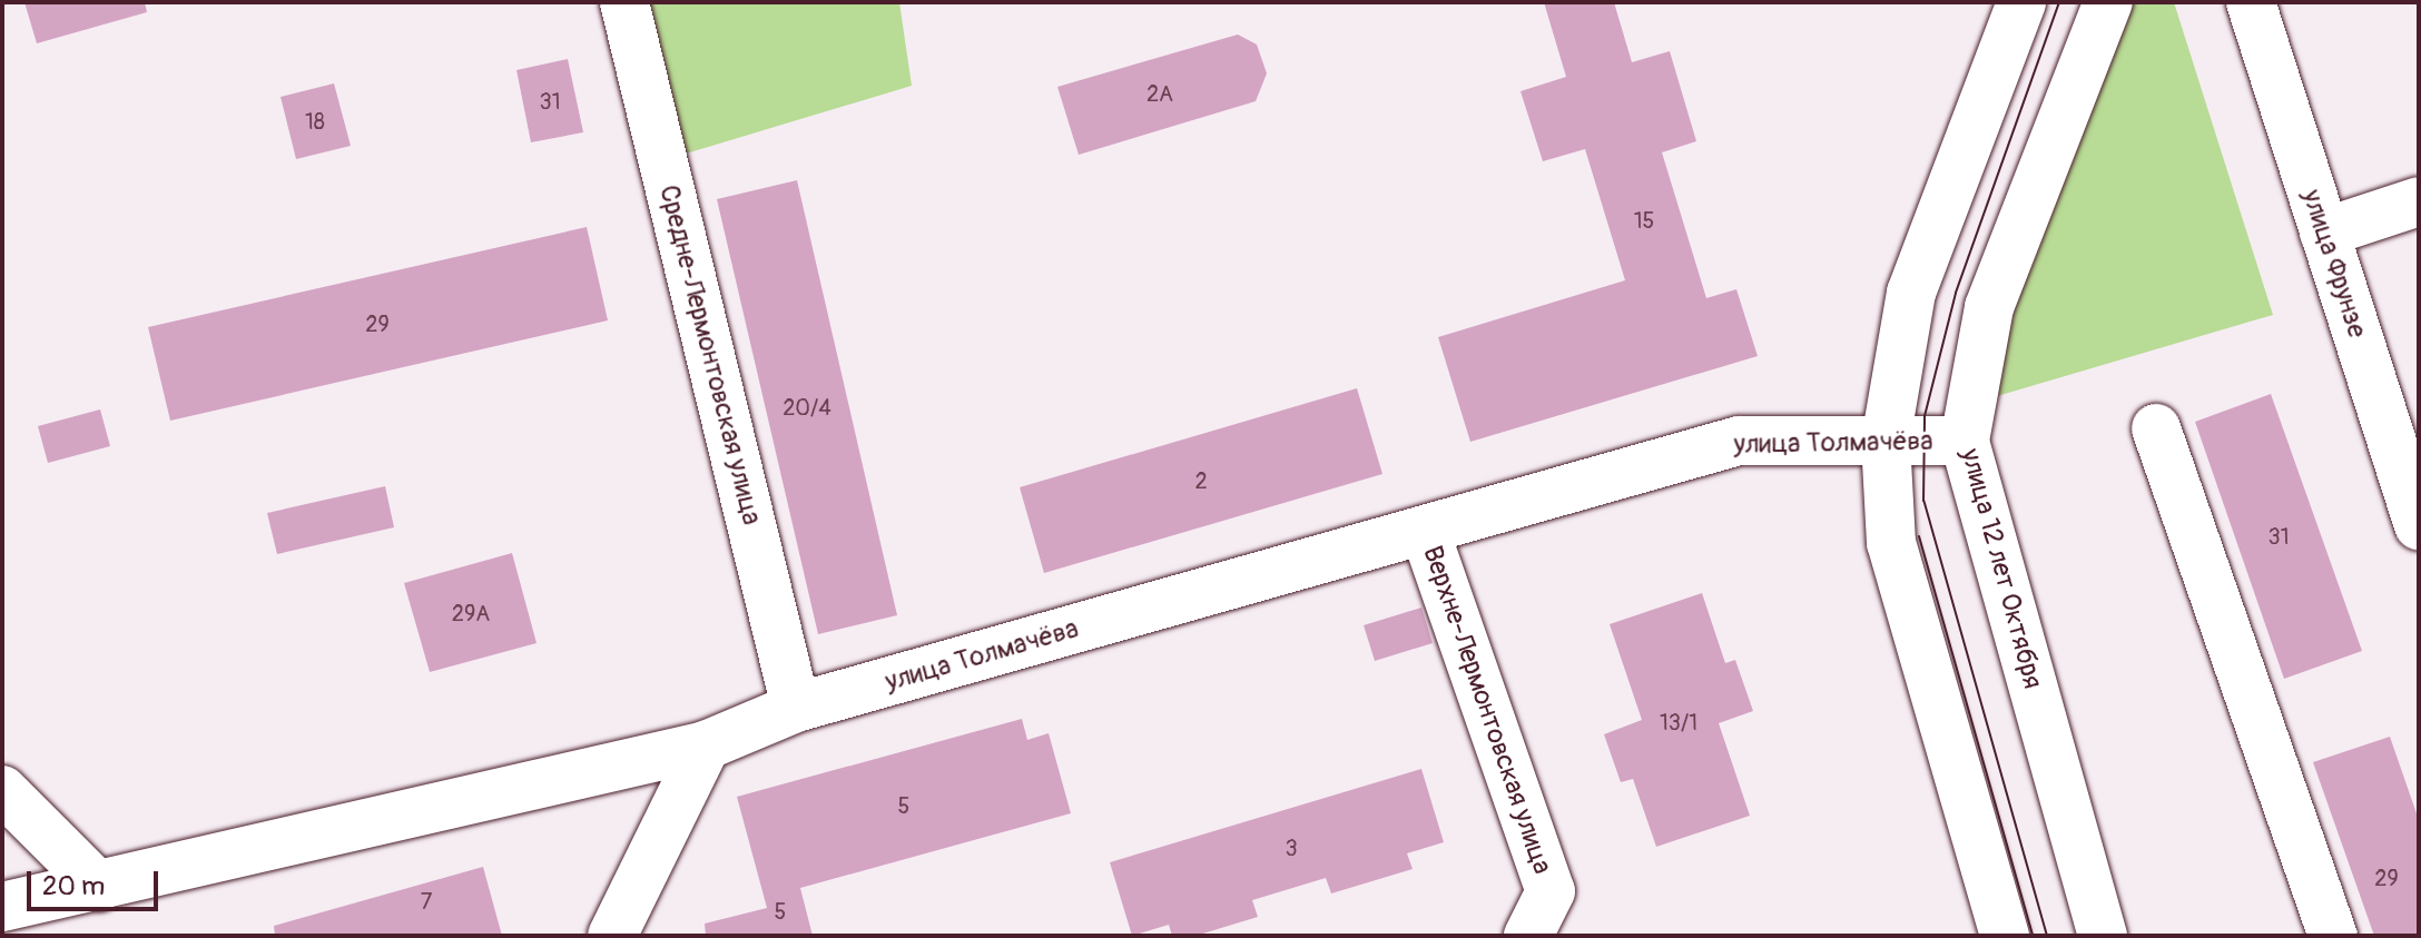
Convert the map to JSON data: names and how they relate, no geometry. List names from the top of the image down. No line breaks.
{"streets":{"street":["улица Фрунзе","Средне-Лермонтовская улица","улица Толмачёва","улица 12 лет Октября","Верхне-Лермонтовская улица"]},"crossings":[["Средне-Лермонтовская улица","улица Толмачёва"],["улица Толмачёва","улица 12 лет Октября"],["улица Толмачёва","Верхне-Лермонтовская улица"]],"house_numbers":["2А","31","18","15","29","20/4","2","31","29А","13/1","5","3","29","7","5"],"scale_bar":"20 m"}
